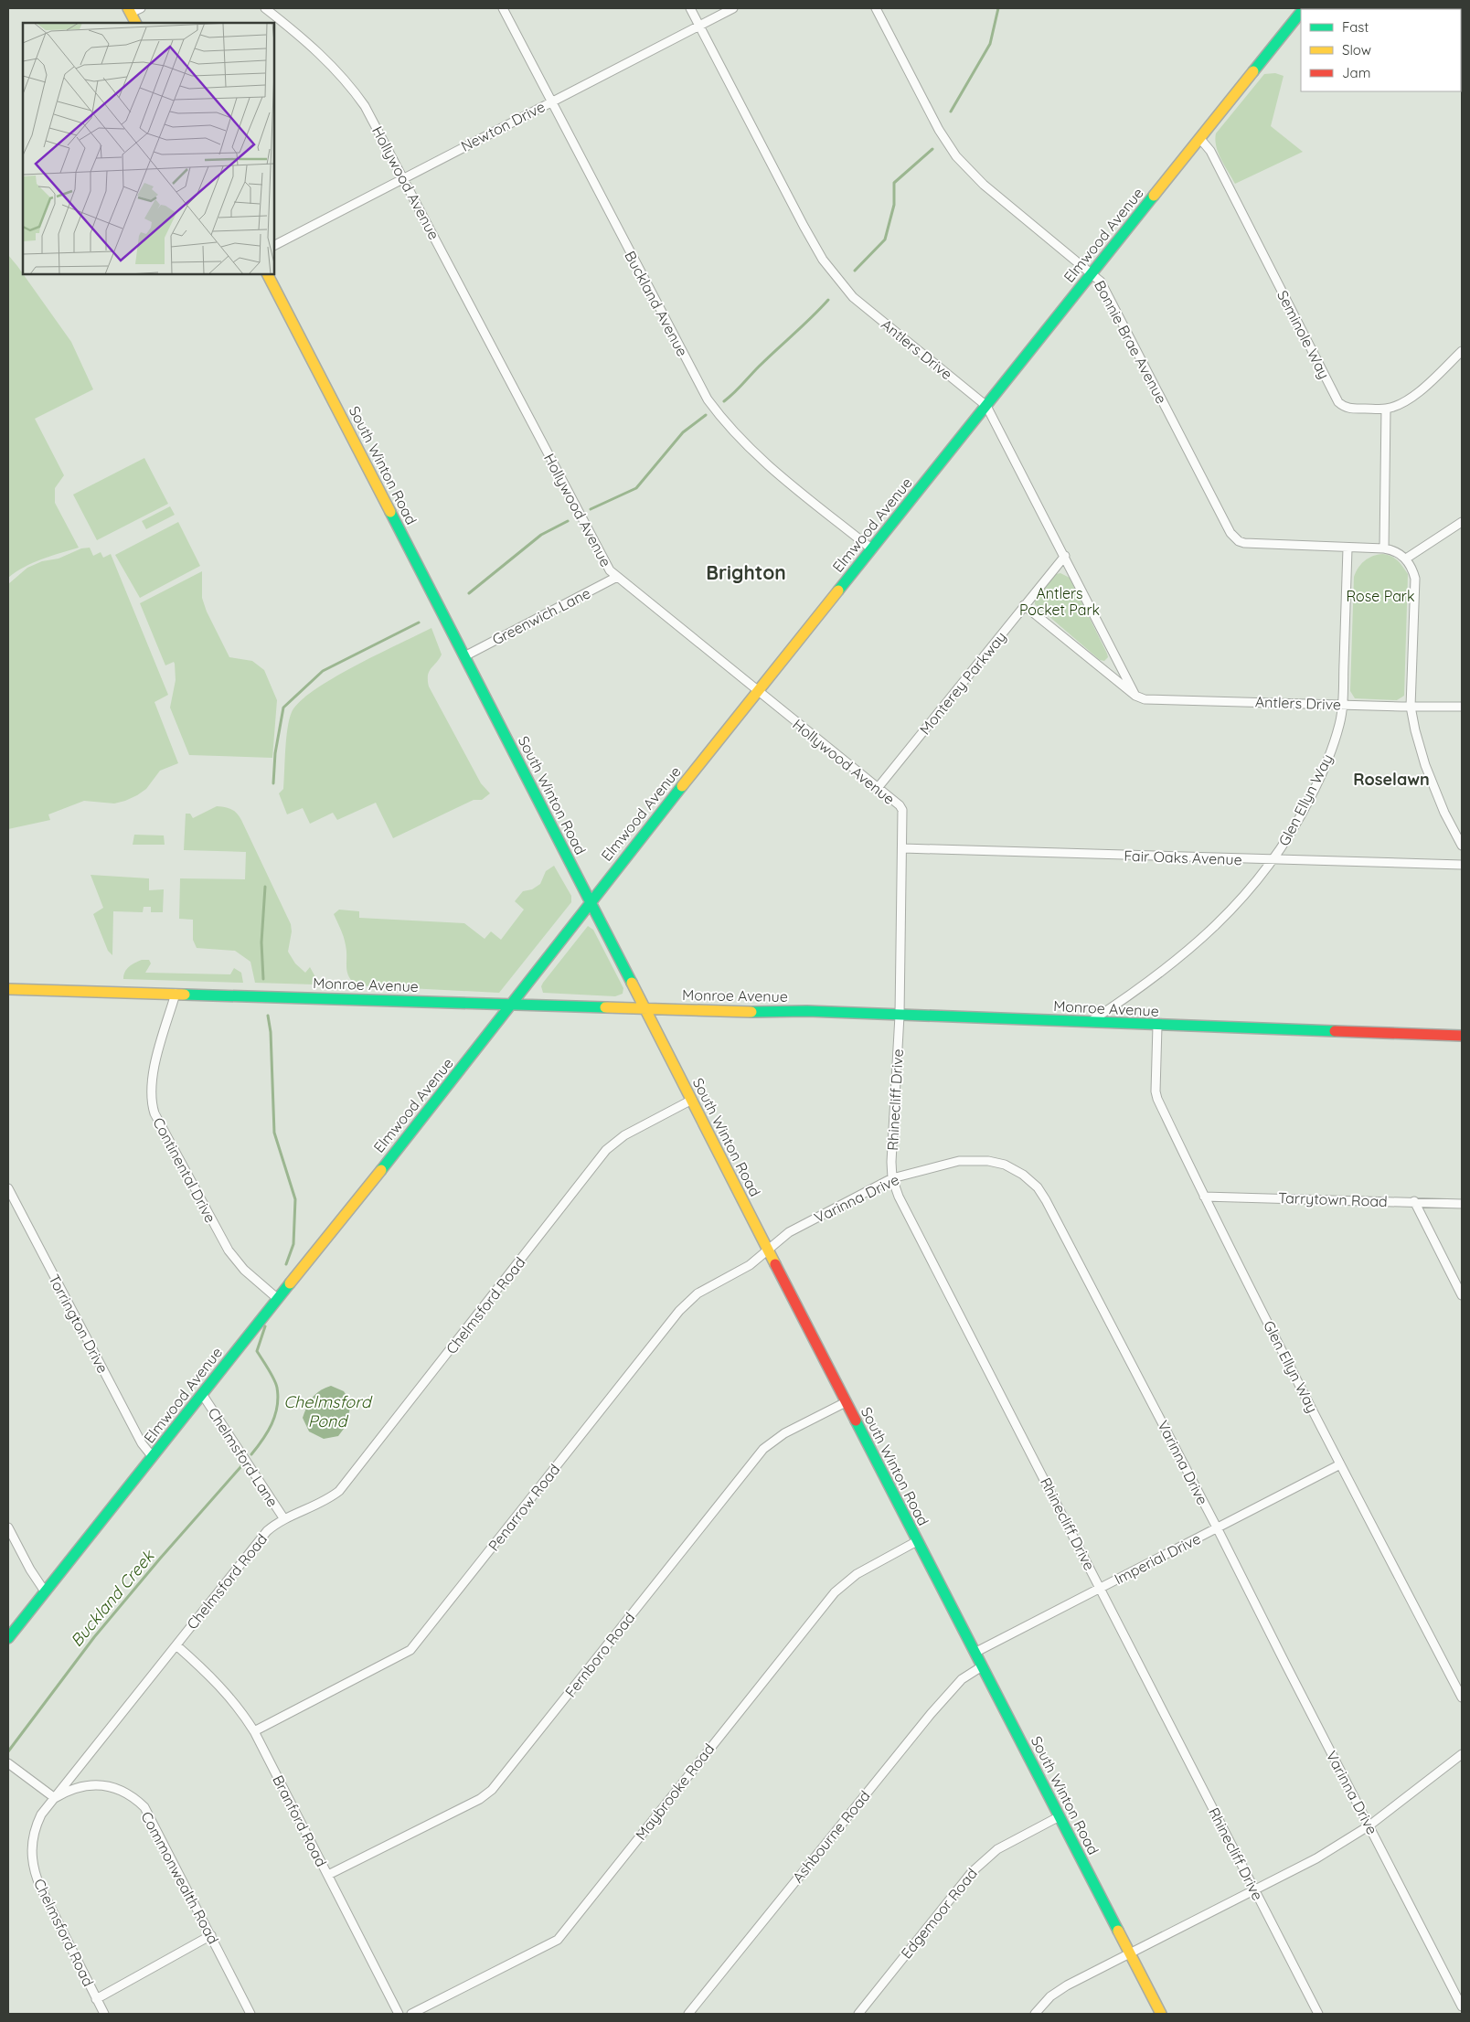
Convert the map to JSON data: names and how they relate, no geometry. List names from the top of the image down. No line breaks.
{"streets":{"main road":["Elmwood Avenue","South Winton Road","Monroe Avenue"],"street":["Newton Drive","Hollywood Avenue","Buckland Avenue","Seminole Way","Bonnie Brae Avenue","Antlers Drive","Greenwich Lane","Monterey Parkway","Glen Ellyn Way","Fair Oaks Avenue","Rhinecliff Drive","Continental Drive","Varinna Drive","Tarrytown Road","Chelmsford Road","Torrington Drive","Chelmsford Lane","Penarrow Road","Imperial Drive","Fernboro Road","Maybrooke Road","Branford Road","Ashbourne Road","Commonwealth Road","Edgemoor Road"]},"crossings":[["Newton Drive","Hollywood Avenue"],["Newton Drive","Buckland Avenue"],["Newton Drive","Antlers Drive"],["Hollywood Avenue","Elmwood Avenue"],["Hollywood Avenue","Greenwich Lane"],["Hollywood Avenue","Monterey Parkway"],["Hollywood Avenue","Fair Oaks Avenue"],["Hollywood Avenue","Monroe Avenue"],["Hollywood Avenue","Rhinecliff Drive"],["Elmwood Avenue","Buckland Avenue"],["Elmwood Avenue","Seminole Way"],["Elmwood Avenue","Bonnie Brae Avenue"],["Elmwood Avenue","Antlers Drive"],["Elmwood Avenue","South Winton Road"],["Elmwood Avenue","Monroe Avenue"],["Elmwood Avenue","Continental Drive"],["Elmwood Avenue","Torrington Drive"],["Elmwood Avenue","Chelmsford Lane"],["Bonnie Brae Avenue","Glen Ellyn Way"],["Antlers Drive","Monterey Parkway"],["Antlers Drive","Glen Ellyn Way"],["South Winton Road","Greenwich Lane"],["South Winton Road","Monroe Avenue"],["South Winton Road","Varinna Drive"],["South Winton Road","Chelmsford Road"],["South Winton Road","Penarrow Road"],["South Winton Road","Imperial Drive"],["South Winton Road","Fernboro Road"],["South Winton Road","Maybrooke Road"],["South Winton Road","Ashbourne Road"],["South Winton Road","Edgemoor Road"],["Glen Ellyn Way","Fair Oaks Avenue"],["Glen Ellyn Way","Monroe Avenue"],["Glen Ellyn Way","Tarrytown Road"],["Glen Ellyn Way","Imperial Drive"],["Monroe Avenue","Rhinecliff Drive"],["Monroe Avenue","Continental Drive"],["Rhinecliff Drive","Varinna Drive"],["Rhinecliff Drive","Imperial Drive"],["Varinna Drive","Penarrow Road"],["Varinna Drive","Imperial Drive"],["Chelmsford Road","Chelmsford Lane"],["Chelmsford Road","Branford Road"],["Chelmsford Road","Commonwealth Road"],["Penarrow Road","Branford Road"],["Fernboro Road","Branford Road"]],"districts":["Brighton","Roselawn"],"water":["Chelmsford Pond","Buckland Creek"],"parks":["Antlers Pocket Park","Rose Park"],"legend":["Fast","Slow","Jam"]}
